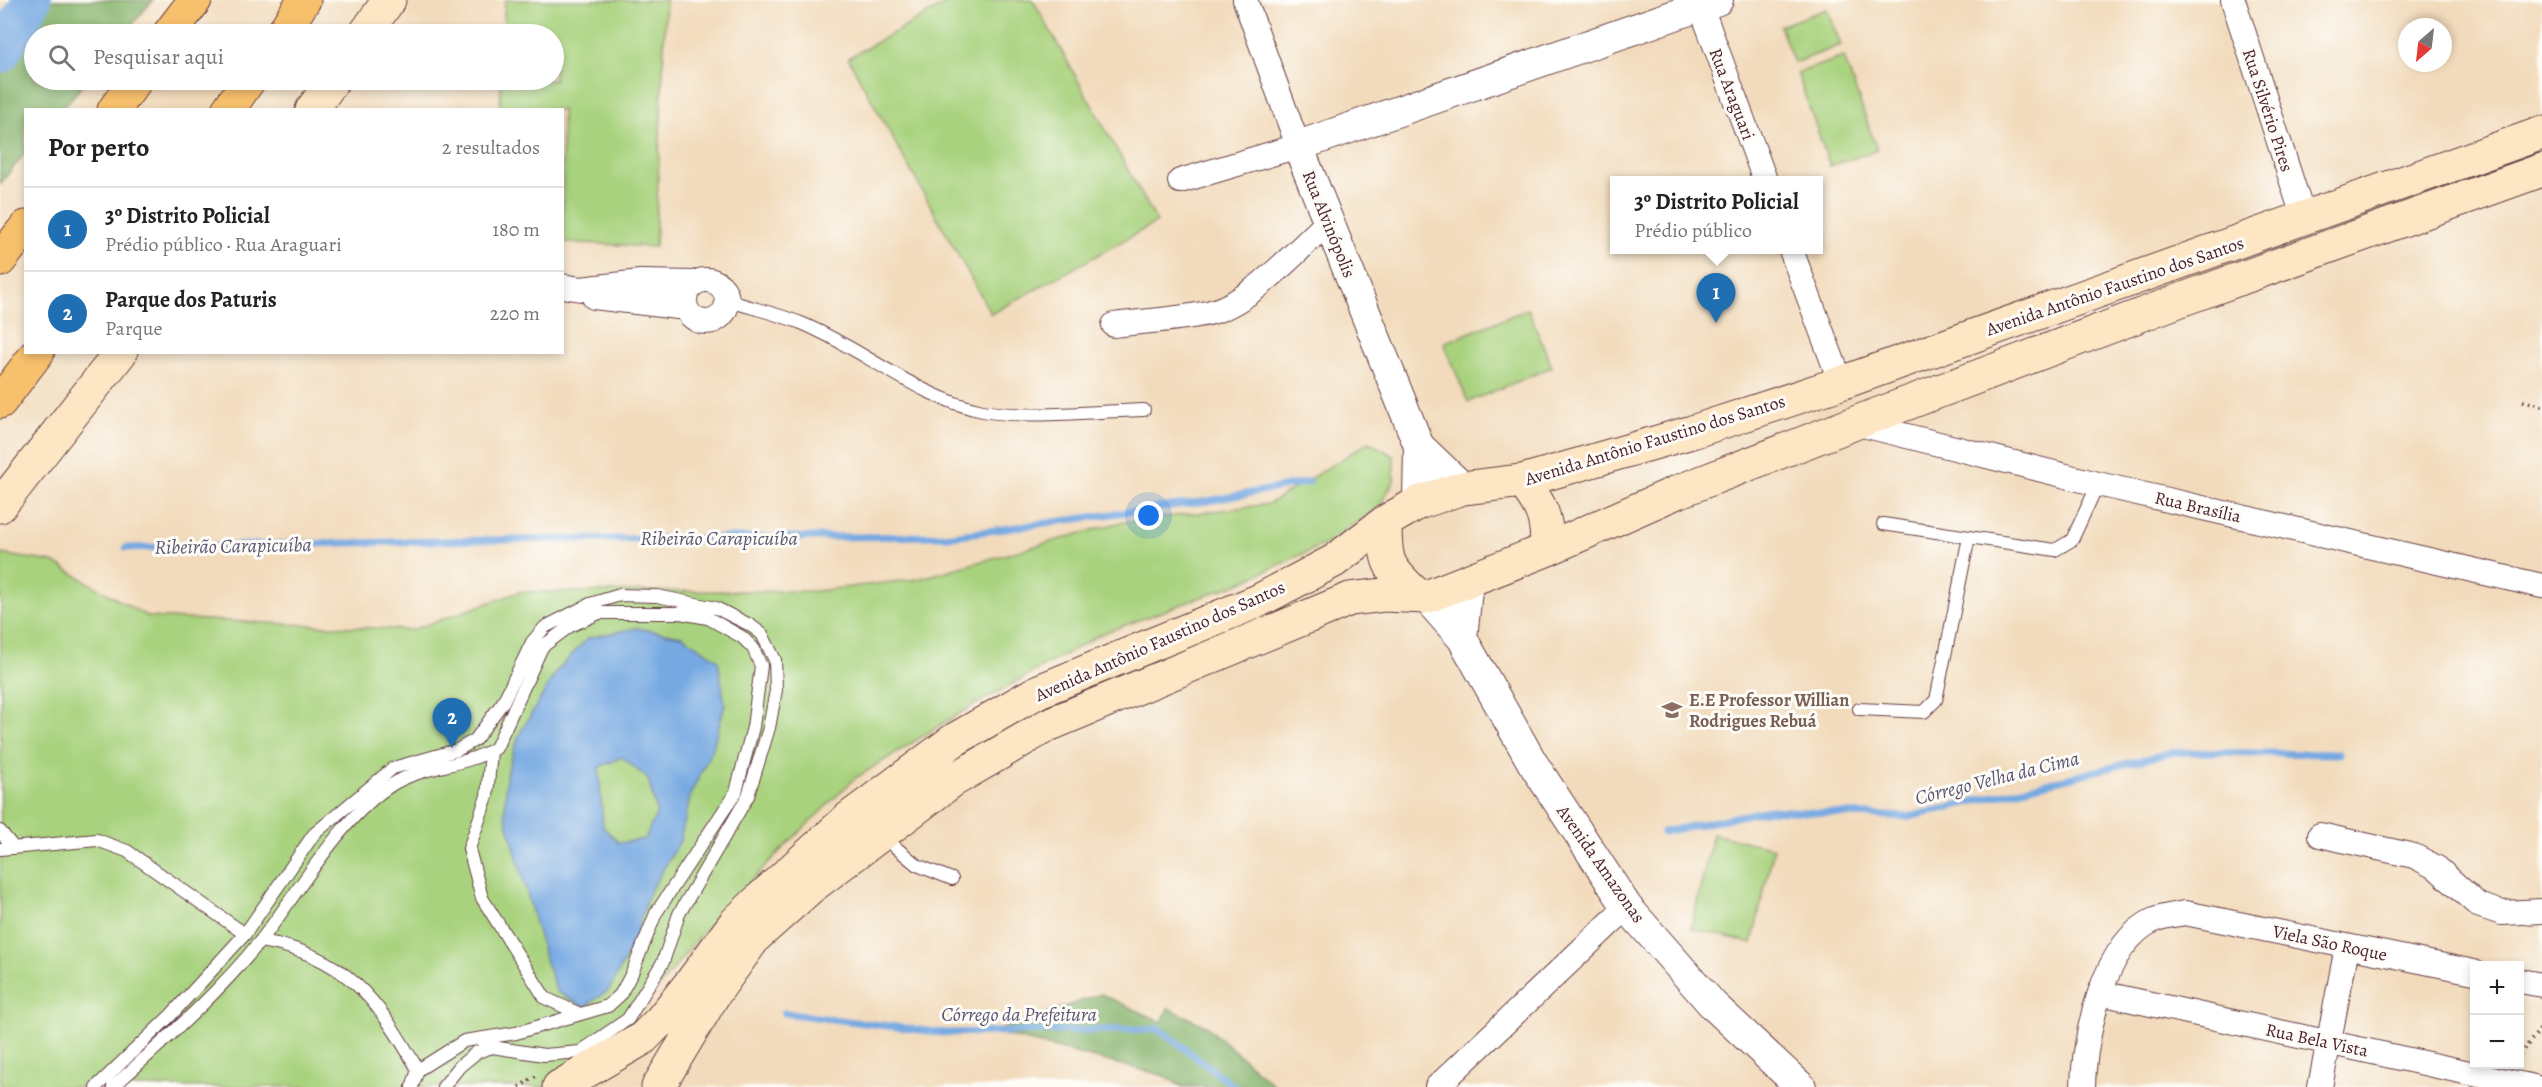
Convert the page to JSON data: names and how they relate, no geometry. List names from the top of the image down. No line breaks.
{"streets":{"main road":["Avenida Antônio Faustino dos Santos"],"street":["Rua Araguari","Rua Silvério Pires","Rua Alvinópolis","Rua Brasília","Avenida Amazonas","Viela São Roque","Rua Bela Vista"]},"crossings":[["Rua Silvério Pires","Avenida Antônio Faustino dos Santos"],["Rua Alvinópolis","Avenida Antônio Faustino dos Santos"],["Avenida Antônio Faustino dos Santos","Rua Brasília"],["Avenida Antônio Faustino dos Santos","Avenida Amazonas"],["Viela São Roque","Rua Bela Vista"]],"water":["Ribeirão Carapicuíba","Córrego Velha da Cima","Córrego da Prefeitura"],"places":{"school or university":["E.E Professor Willian Rodrigues Rebuá"]},"north":"bottom left","page":{"search":"Pesquisar aqui","heading":["Por perto","2 resultados"],"popup":["3º Distrito Policial","Prédio público"],"list":[{"mark":"1","name":"3º Distrito Policial","note":"Prédio público · Rua Araguari","value":"180 m"},{"mark":"2","name":"Parque dos Paturis","note":"Parque","value":"220 m"}],"pins":["1","2"],"map_buttons":["+","−"]}}
